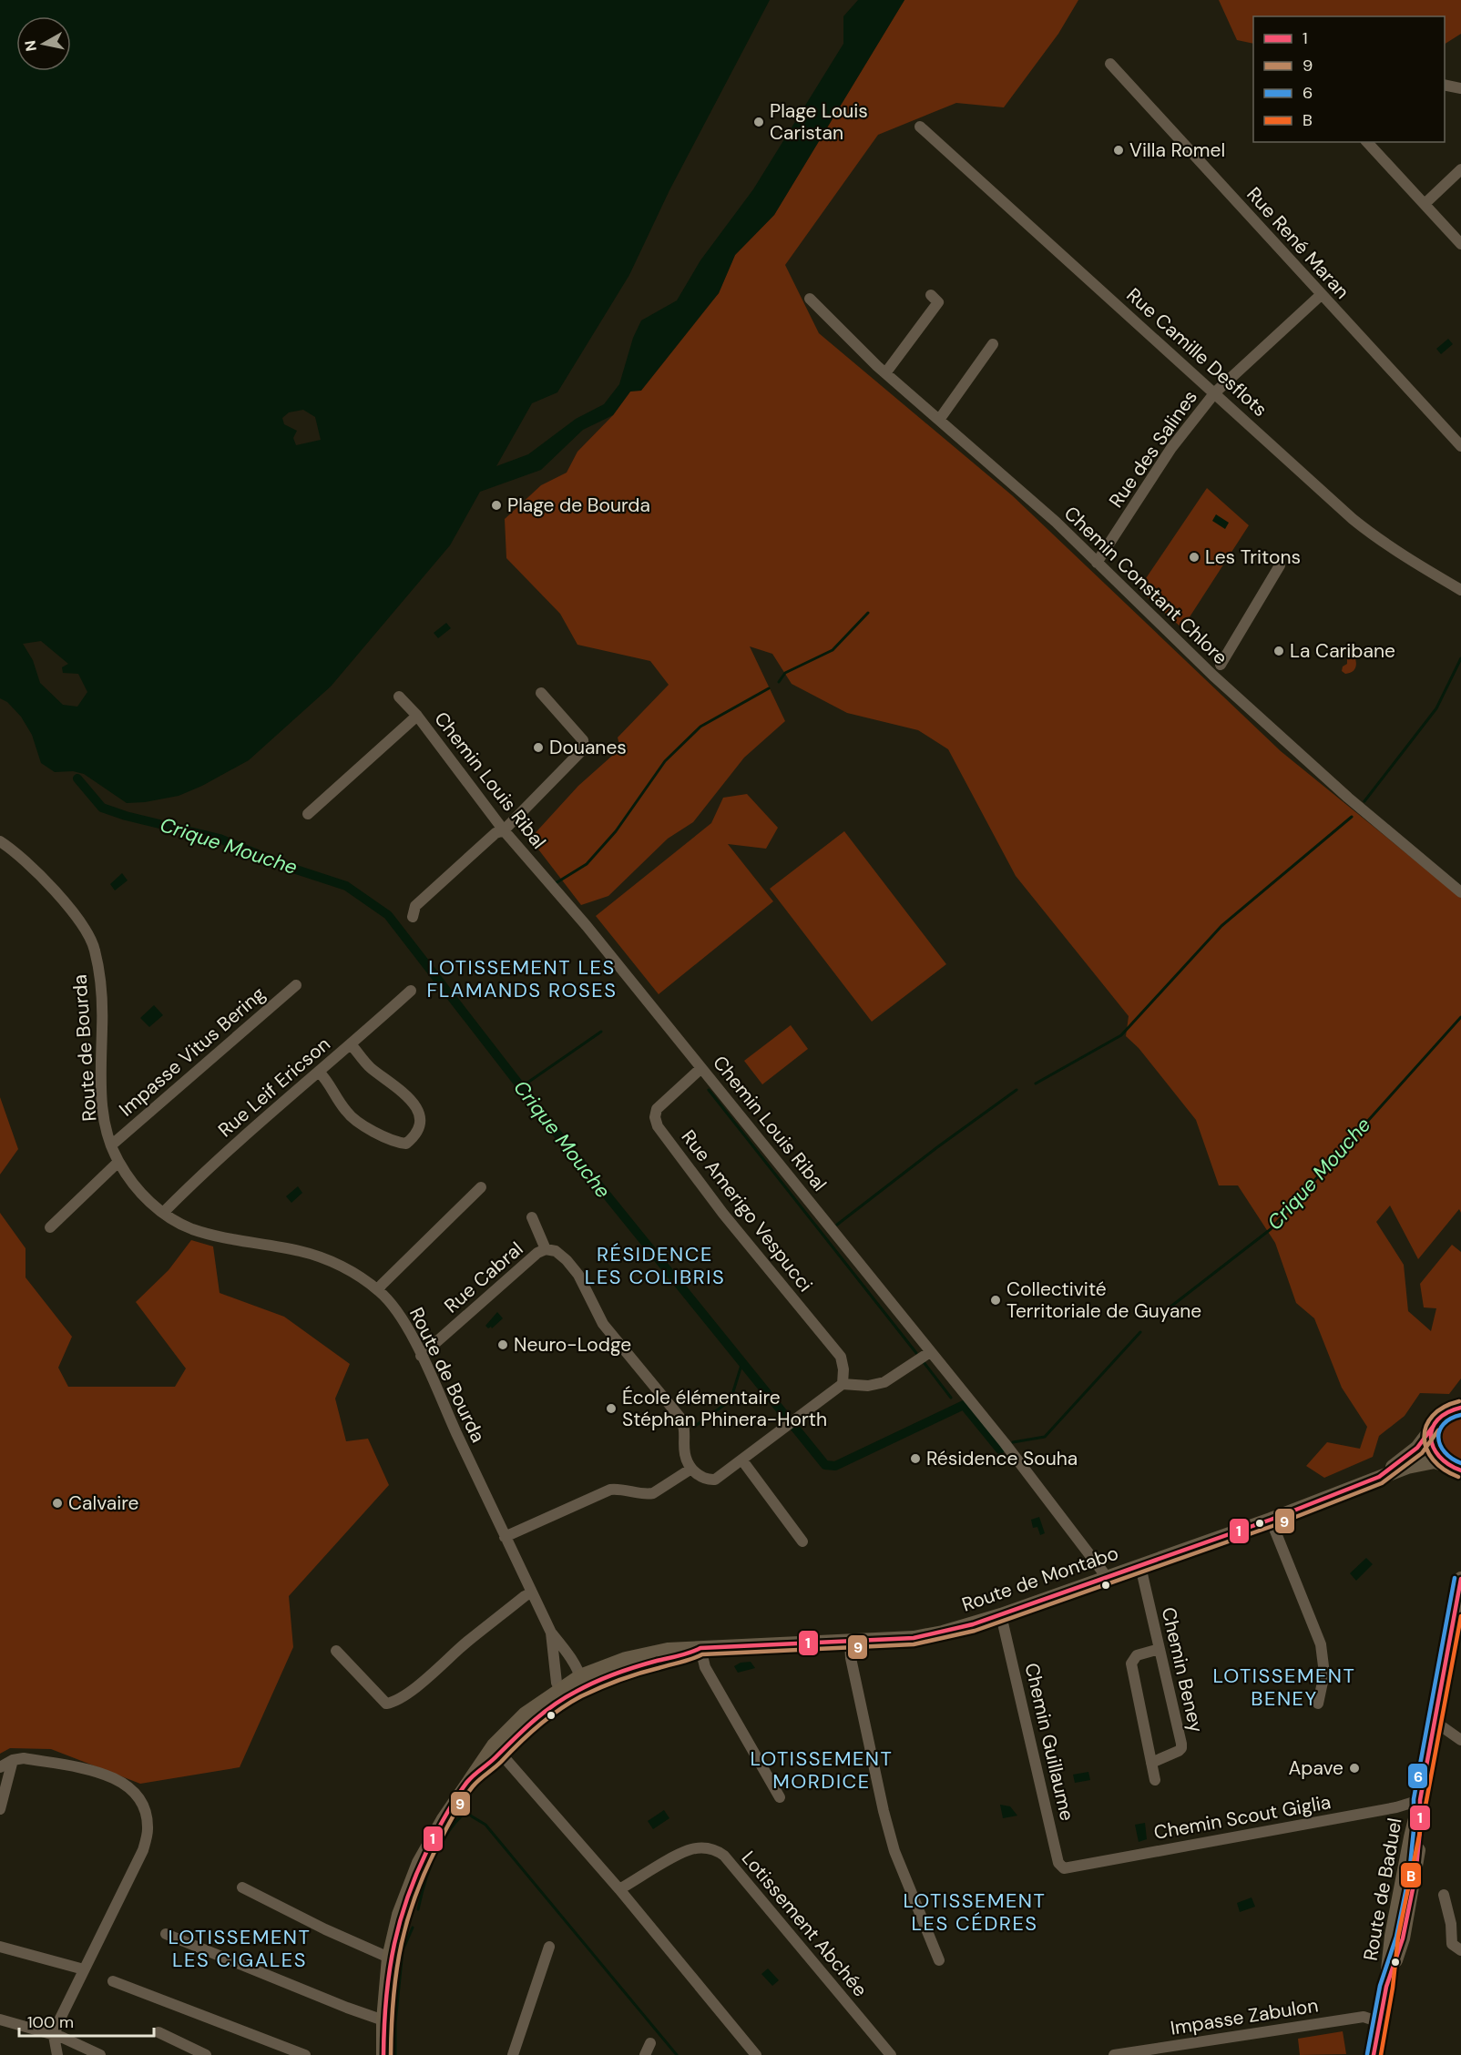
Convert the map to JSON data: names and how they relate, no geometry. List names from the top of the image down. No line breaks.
{"streets":{"main road":["Route de Montabo","Route de Baduel"],"street":["Rue René Maran","Rue Camille Desflots","Rue des Salines","Chemin Constant Chlore","Chemin Louis Ribal","Route de Bourda","Impasse Vitus Bering","Rue Leif Ericson","Rue Amerigo Vespucci","Rue Cabral","Chemin Beney","Chemin Guillaume","Chemin Scout Giglia","Lotissement Abchée","Impasse Zabulon"]},"crossings":[["Rue René Maran","Rue des Salines"],["Rue Camille Desflots","Rue des Salines"],["Rue des Salines","Chemin Constant Chlore"],["Chemin Louis Ribal","Rue Amerigo Vespucci"],["Chemin Louis Ribal","Route de Montabo"],["Route de Bourda","Impasse Vitus Bering"],["Route de Bourda","Rue Leif Ericson"],["Route de Bourda","Rue Cabral"],["Route de Bourda","Route de Montabo"],["Route de Montabo","Chemin Beney"],["Route de Montabo","Chemin Guillaume"],["Chemin Guillaume","Chemin Scout Giglia"],["Chemin Scout Giglia","Route de Baduel"],["Route de Baduel","Impasse Zabulon"]],"districts":["LOTISSEMENT LES FLAMANDS ROSES","RÉSIDENCE LES COLIBRIS","LOTISSEMENT BENEY","LOTISSEMENT MORDICE","LOTISSEMENT LES CÉDRES","LOTISSEMENT LES CIGALES"],"water":["Crique Mouche"],"places":["Plage Louis Caristan","Villa Romel","Plage de Bourda","Les Tritons","La Caribane","Douanes","Collectivité Territoriale de Guyane","Neuro-Lodge","École élémentaire Stéphan Phinera-Horth","Résidence Souha","Calvaire","Apave"],"lines":["transit line 9","transit line 1","transit line 6","transit line B"],"legend":["1","9","6","B"],"scale_bar":"100 m","north":"left"}
